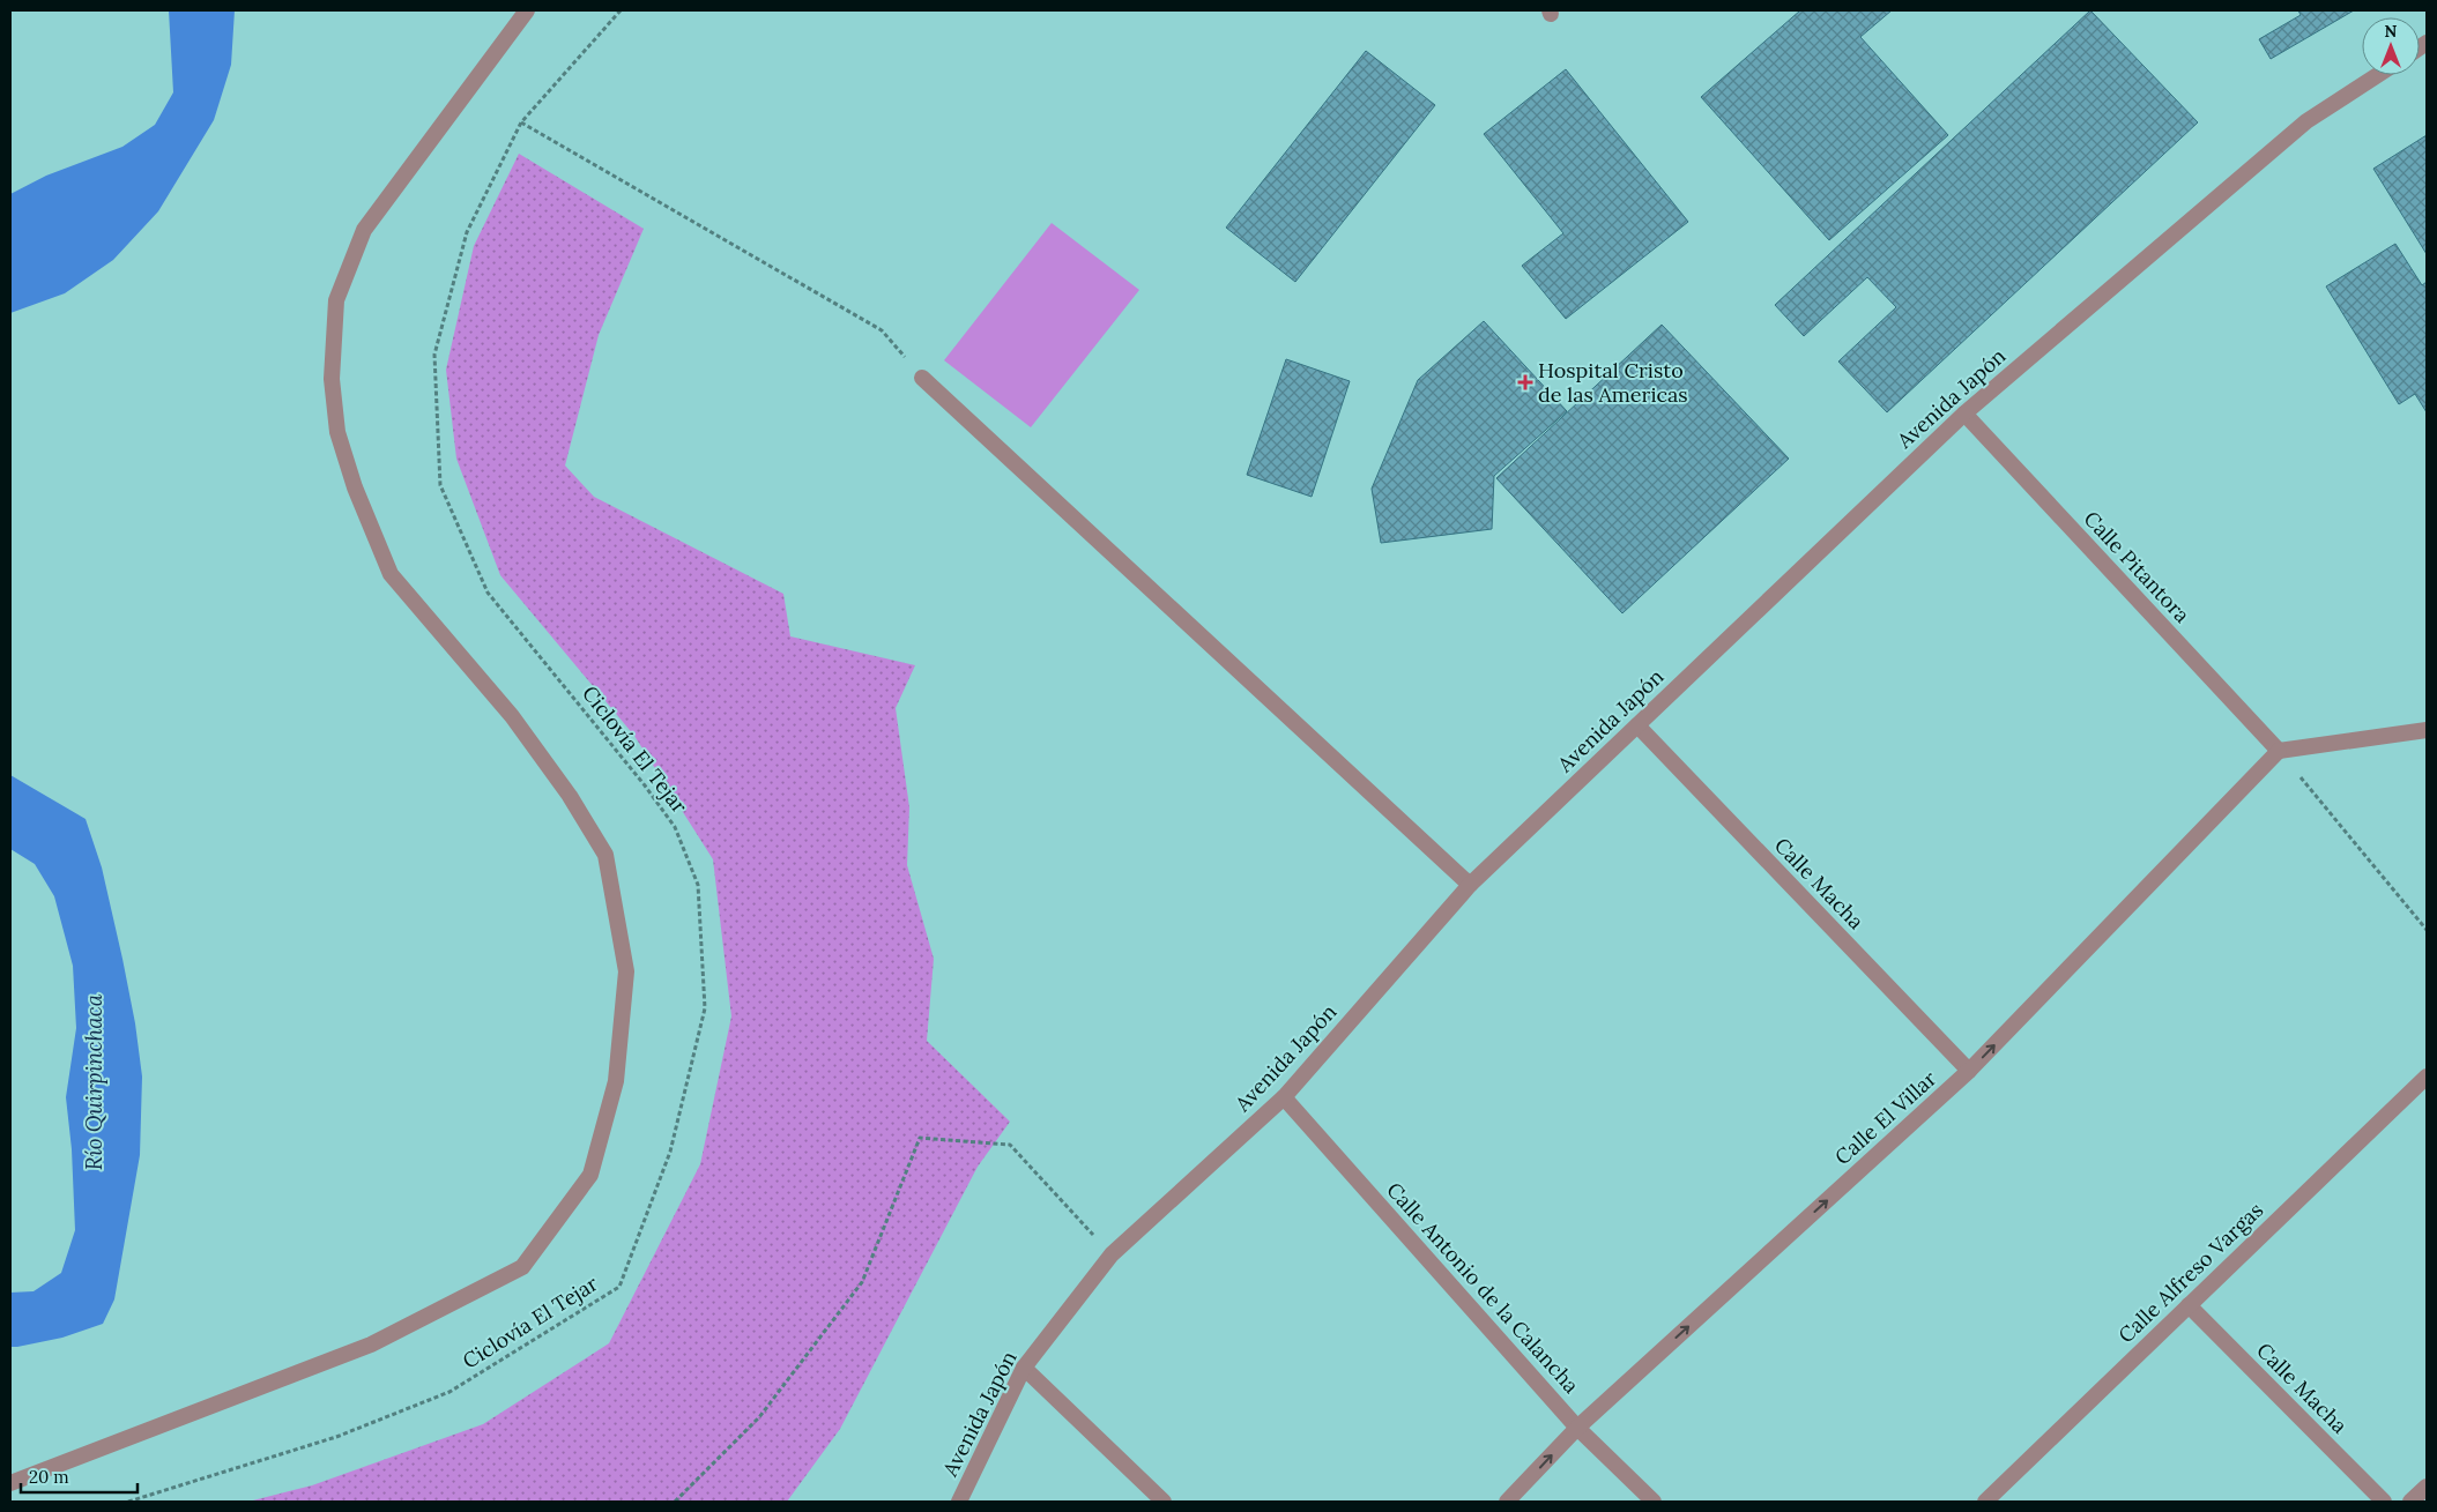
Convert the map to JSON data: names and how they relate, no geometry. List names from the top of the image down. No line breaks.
{"streets":{"street":["Avenida Japón","Calle Pitantora","Calle Macha","Calle El Villar","Calle Alfreso Vargas","Calle Antonio de la Calancha"],"path":["Ciclovía El Tejar"]},"crossings":[["Avenida Japón","Calle Pitantora"],["Avenida Japón","Calle Macha"],["Avenida Japón","Calle Antonio de la Calancha"],["Calle Pitantora","Calle El Villar"],["Calle Macha","Calle El Villar"],["Calle Macha","Calle Alfreso Vargas"],["Calle El Villar","Calle Antonio de la Calancha"]],"one_way":["Calle El Villar"],"water":["Río Quirpinchaca"],"places":{"health":["Hospital Cristo de las Americas"]},"scale_bar":"20 m","north":"top"}
